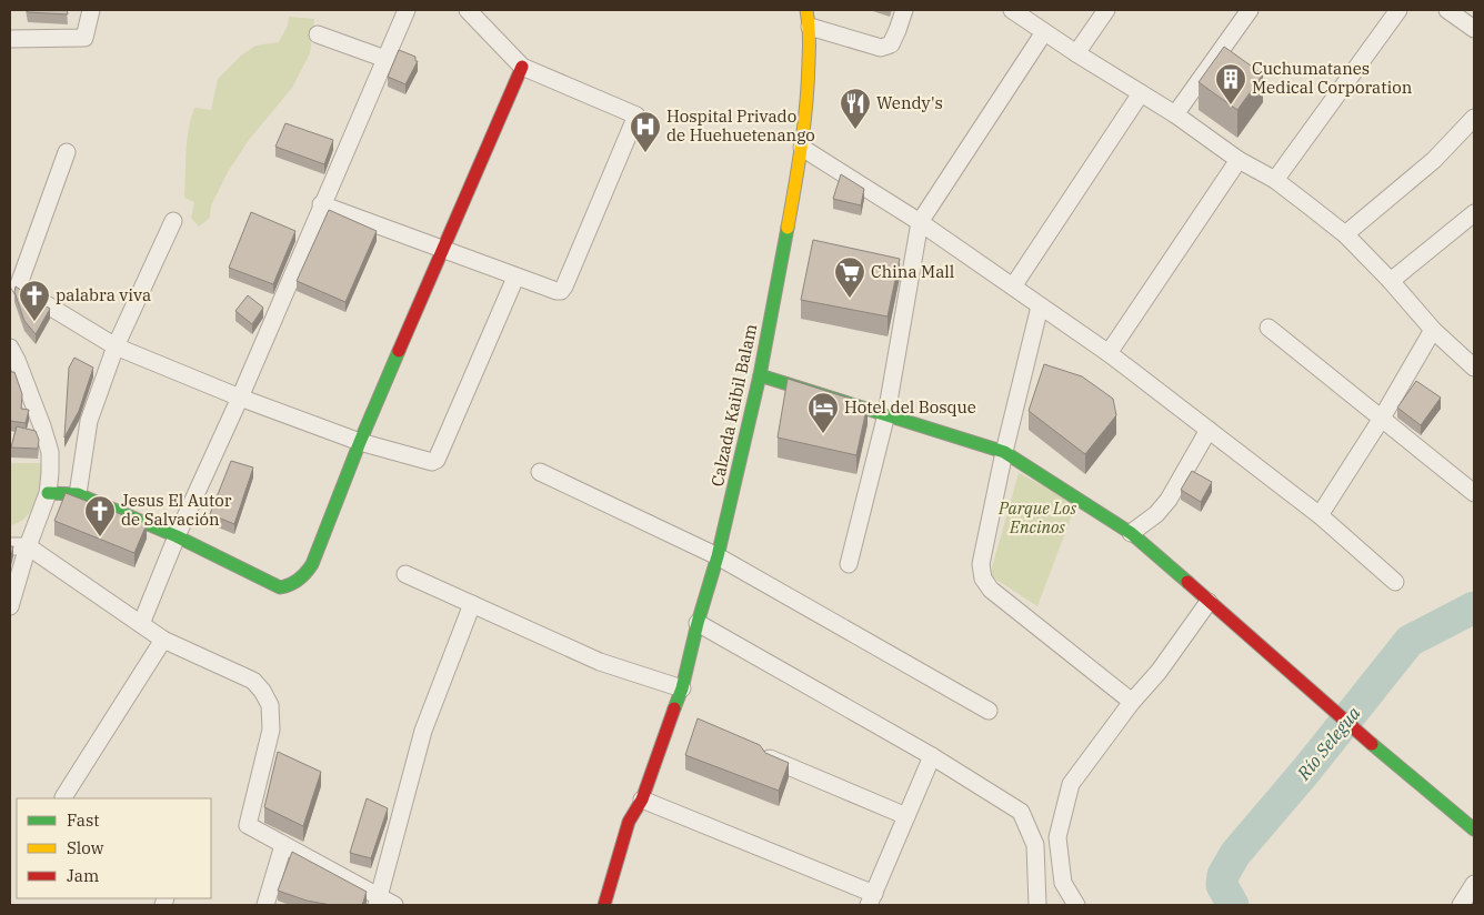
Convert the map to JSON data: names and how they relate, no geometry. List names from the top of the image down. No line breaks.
{"streets":{"street":["Calzada Kaibil Balam"]},"water":["Río Selegua"],"parks":["Parque Los Encinos"],"places":{"building":["Cuchumatanes Medical Corporation"],"restaurant":["Wendy's"],"hospital":["Hospital Privado de Huehuetenango"],"supermarket":["China Mall"],"church":["palabra viva","Jesus El Autor de Salvación"],"hotel":["Hotel del Bosque"]},"legend":["Fast","Slow","Jam"]}
